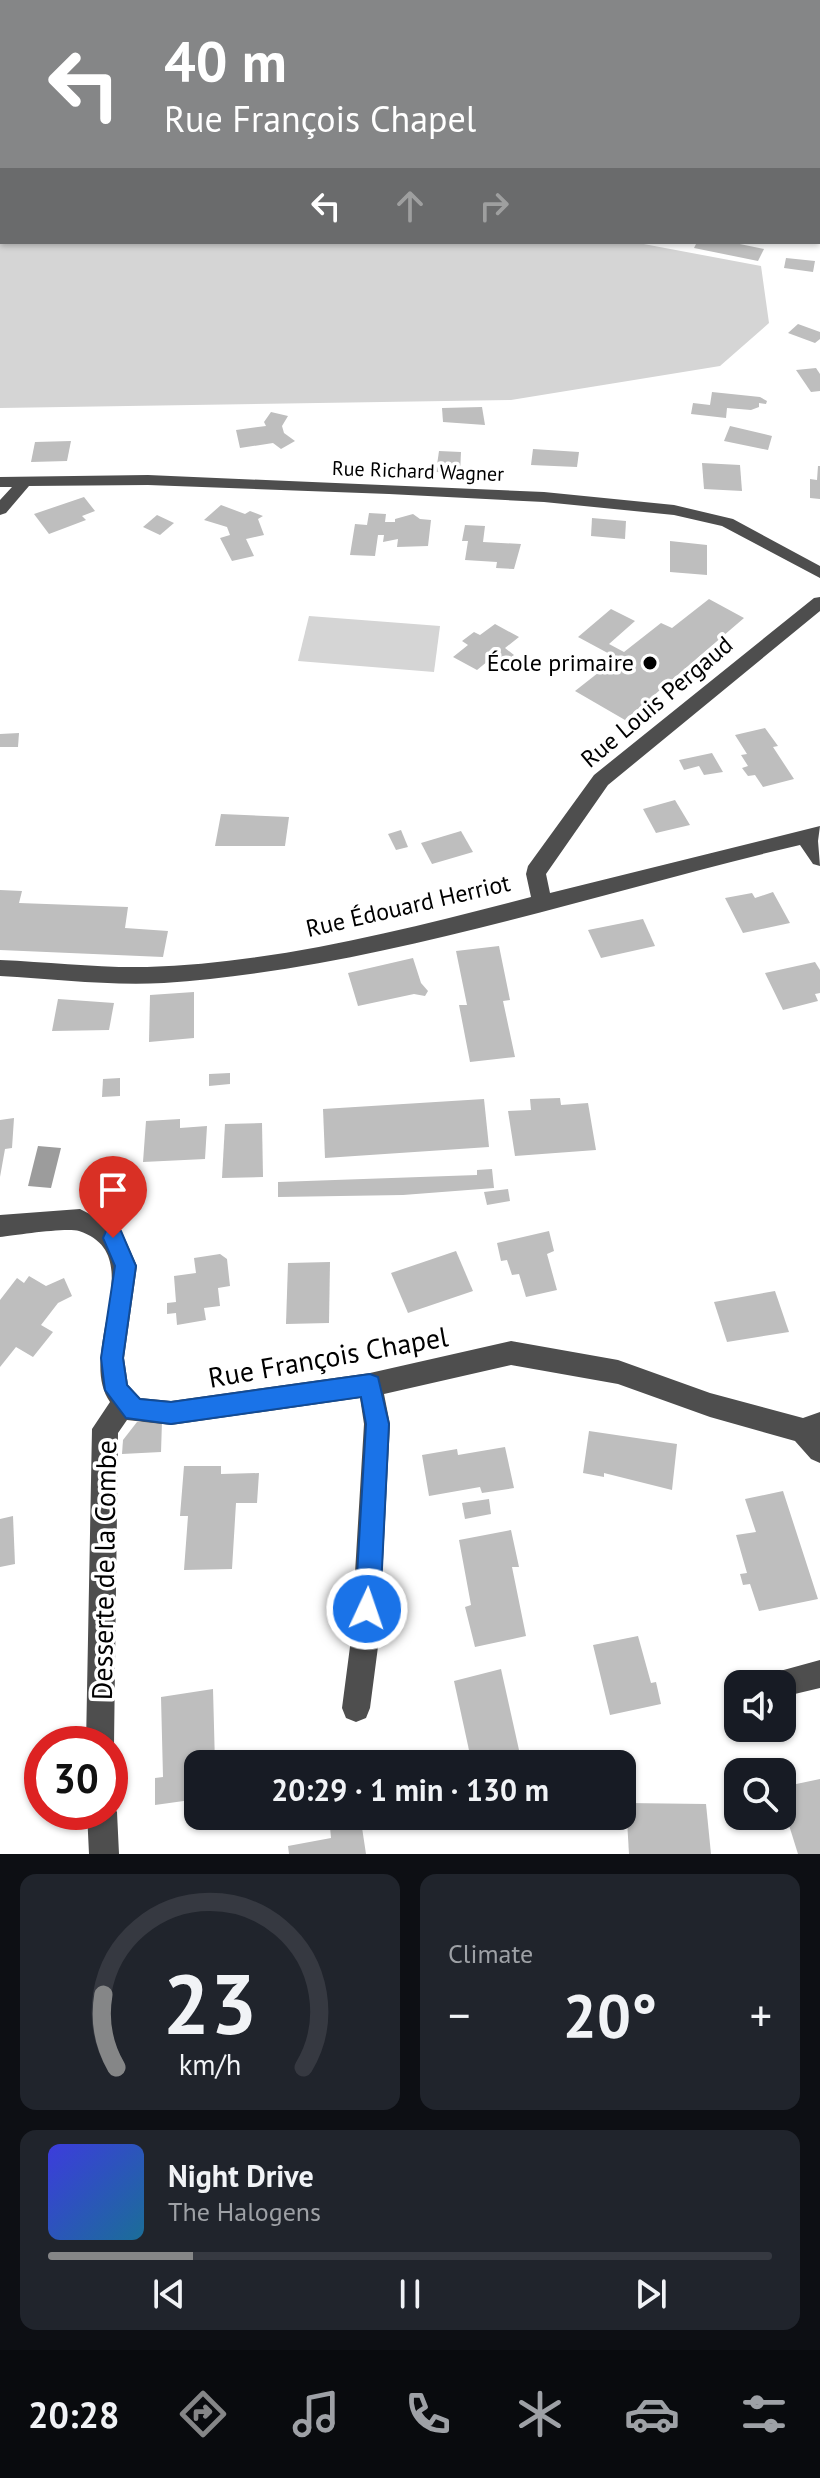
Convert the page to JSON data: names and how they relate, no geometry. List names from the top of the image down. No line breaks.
{"streets":{"street":["Rue Richard Wagner","Rue Louis Pergaud","Rue Édouard Herriot","Rue François Chapel","Desserte de la Combe"]},"crossings":[["Rue Louis Pergaud","Rue Édouard Herriot"],["Rue François Chapel","Desserte de la Combe"]],"places":["École primaire"],"page":{"turn":["40 m","Rue François Chapel"],"limit":"30","trip":"20:29 · 1 min · 130 m","tile":"Climate","heat":["−","20°","+"],"song":["Night Drive","The Halogens"],"tabs":"20:28","gauge":["23","km/h"]}}
